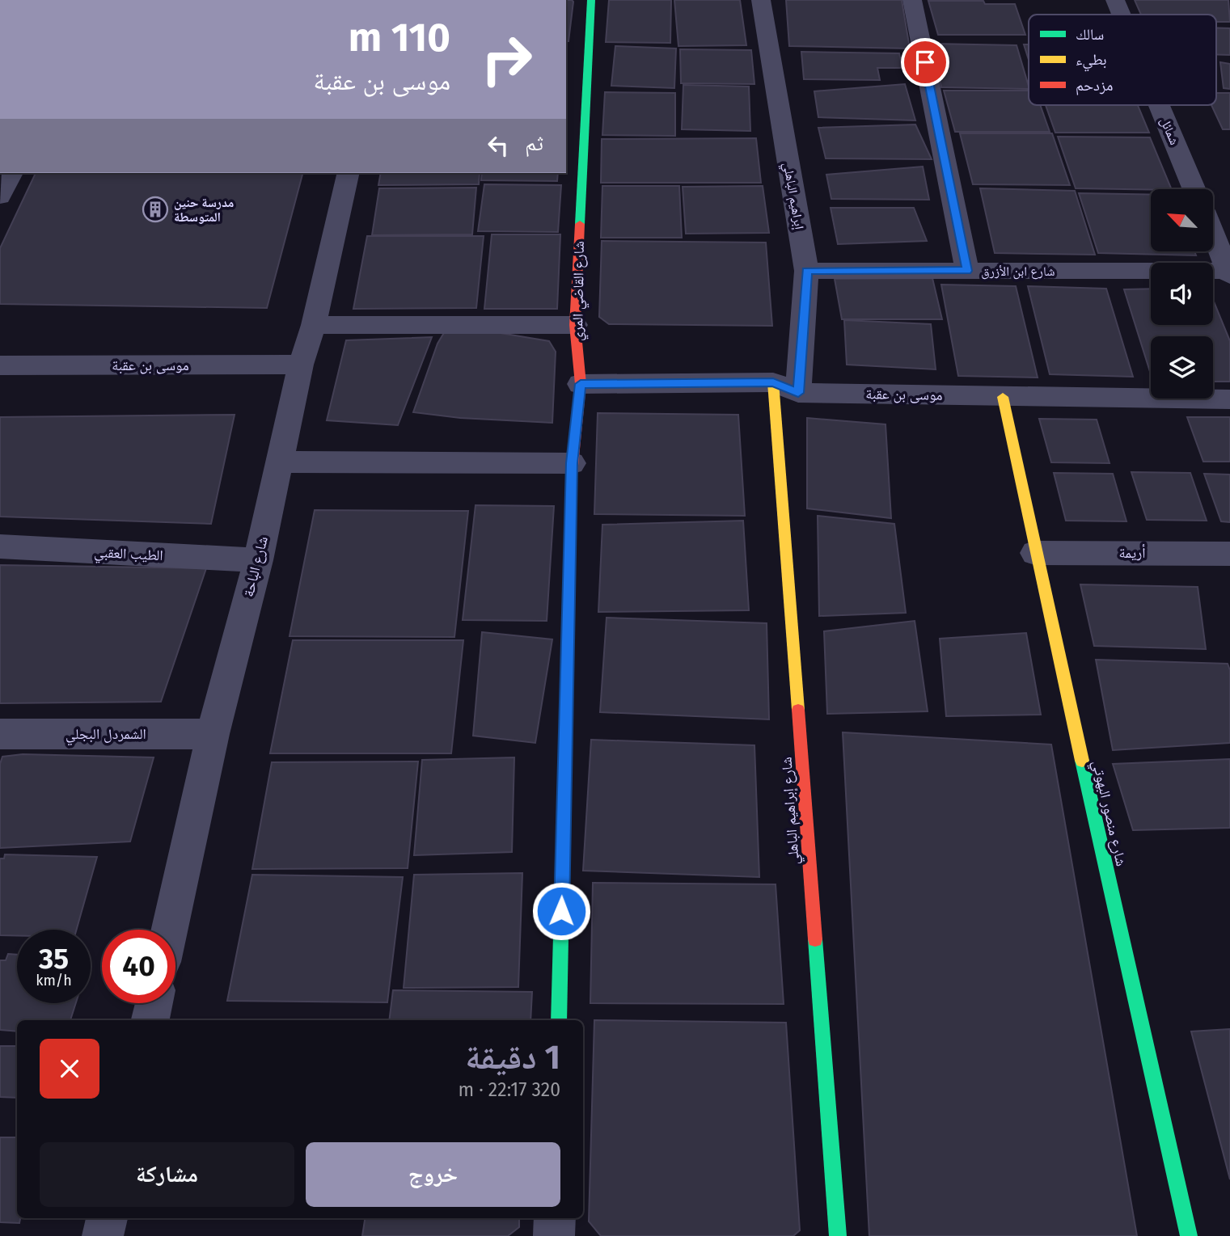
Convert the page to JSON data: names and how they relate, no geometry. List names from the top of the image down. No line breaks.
{"streets":{"street":["شمائل","إبراهيم الباهلي","شارع ابن الأزرق","شارع القاضي المري","موسى بن عقبة","أريمة","الطيب العقبي","شارع الباحة","الشمردل البجلي","شارع إبراهيم الباهلي","شارع منصور البهوتي"]},"crossings":[["إبراهيم الباهلي","شارع ابن الأزرق"],["إبراهيم الباهلي","موسى بن عقبة"],["شارع القاضي المري","موسى بن عقبة"],["موسى بن عقبة","شارع الباحة"],["موسى بن عقبة","شارع إبراهيم الباهلي"],["موسى بن عقبة","شارع منصور البهوتي"],["أريمة","شارع منصور البهوتي"],["الطيب العقبي","شارع الباحة"],["شارع الباحة","الشمردل البجلي"]],"places":{"building":["مدرسة حنين المتوسطة"]},"legend":["سالك","بطيء","مزدحم"],"north":"top left","page":{"turn":["110 m","موسى بن عقبة"],"then":"ثم","speed":"35 km/h","limit":"40","heading":["1 دقيقة","320 m · 22:17"],"buttons":["خروج","مشاركة"]}}
